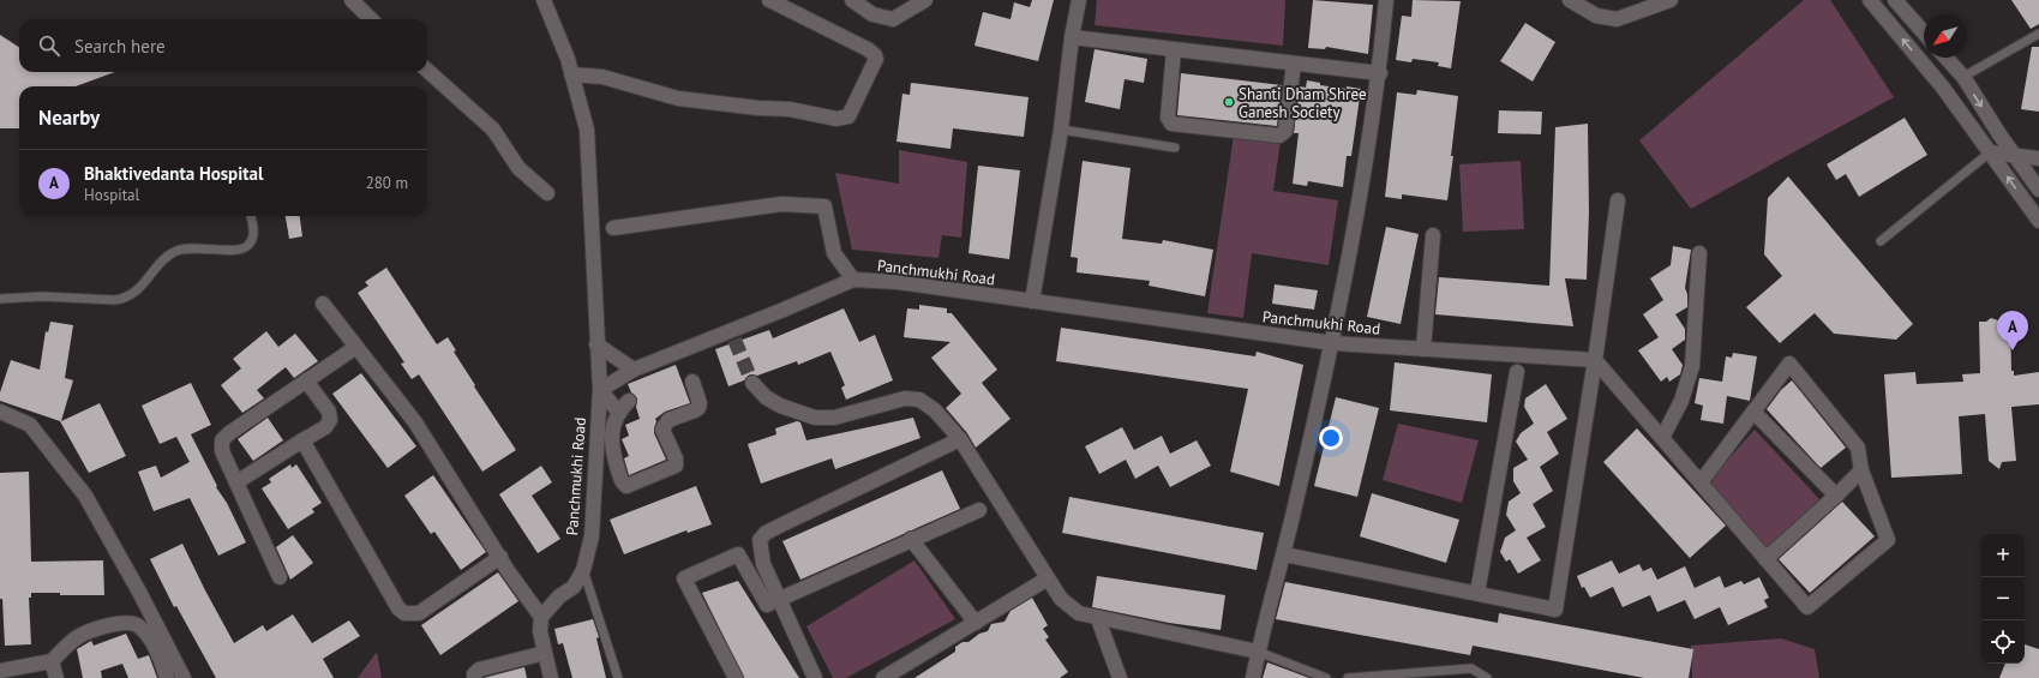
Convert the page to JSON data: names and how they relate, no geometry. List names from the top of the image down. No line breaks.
{"streets":{"street":["Panchmukhi Road"]},"places":["Shanti Dham Shree Ganesh Society"],"north":"bottom left","page":{"search":"Search here","heading":"Nearby","list":[{"mark":"A","name":"Bhaktivedanta Hospital","note":"Hospital","value":"280 m"}],"pins":"A","map_buttons":["+","−"]}}
